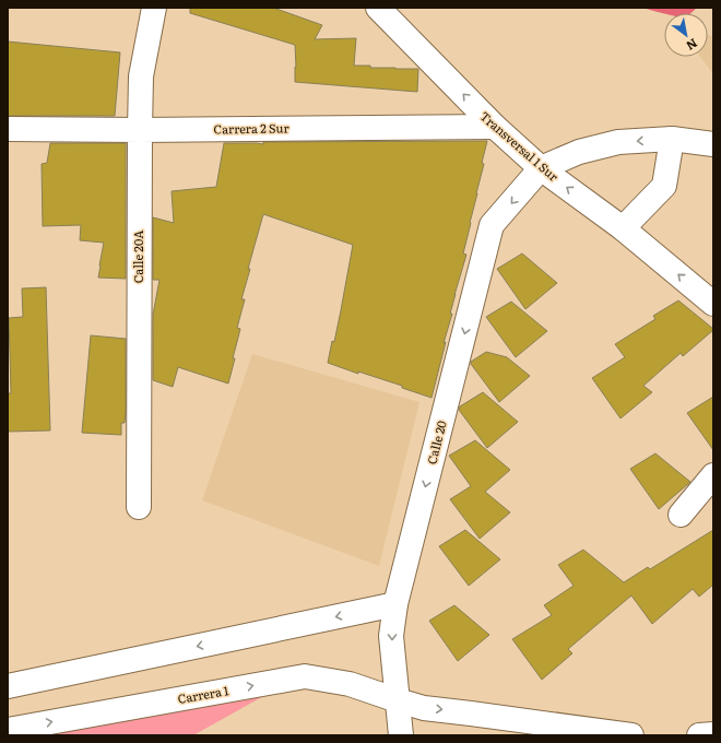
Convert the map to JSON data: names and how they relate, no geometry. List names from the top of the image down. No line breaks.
{"streets":{"street":["Carrera 2 Sur","Transversal 1 Sur","Calle 20A","Calle 20","Carrera 1"]},"crossings":[["Carrera 2 Sur","Transversal 1 Sur"],["Carrera 2 Sur","Calle 20A"],["Transversal 1 Sur","Calle 20"],["Calle 20","Carrera 1"]],"one_way":["Transversal 1 Sur","Calle 20"],"north":"bottom right"}
